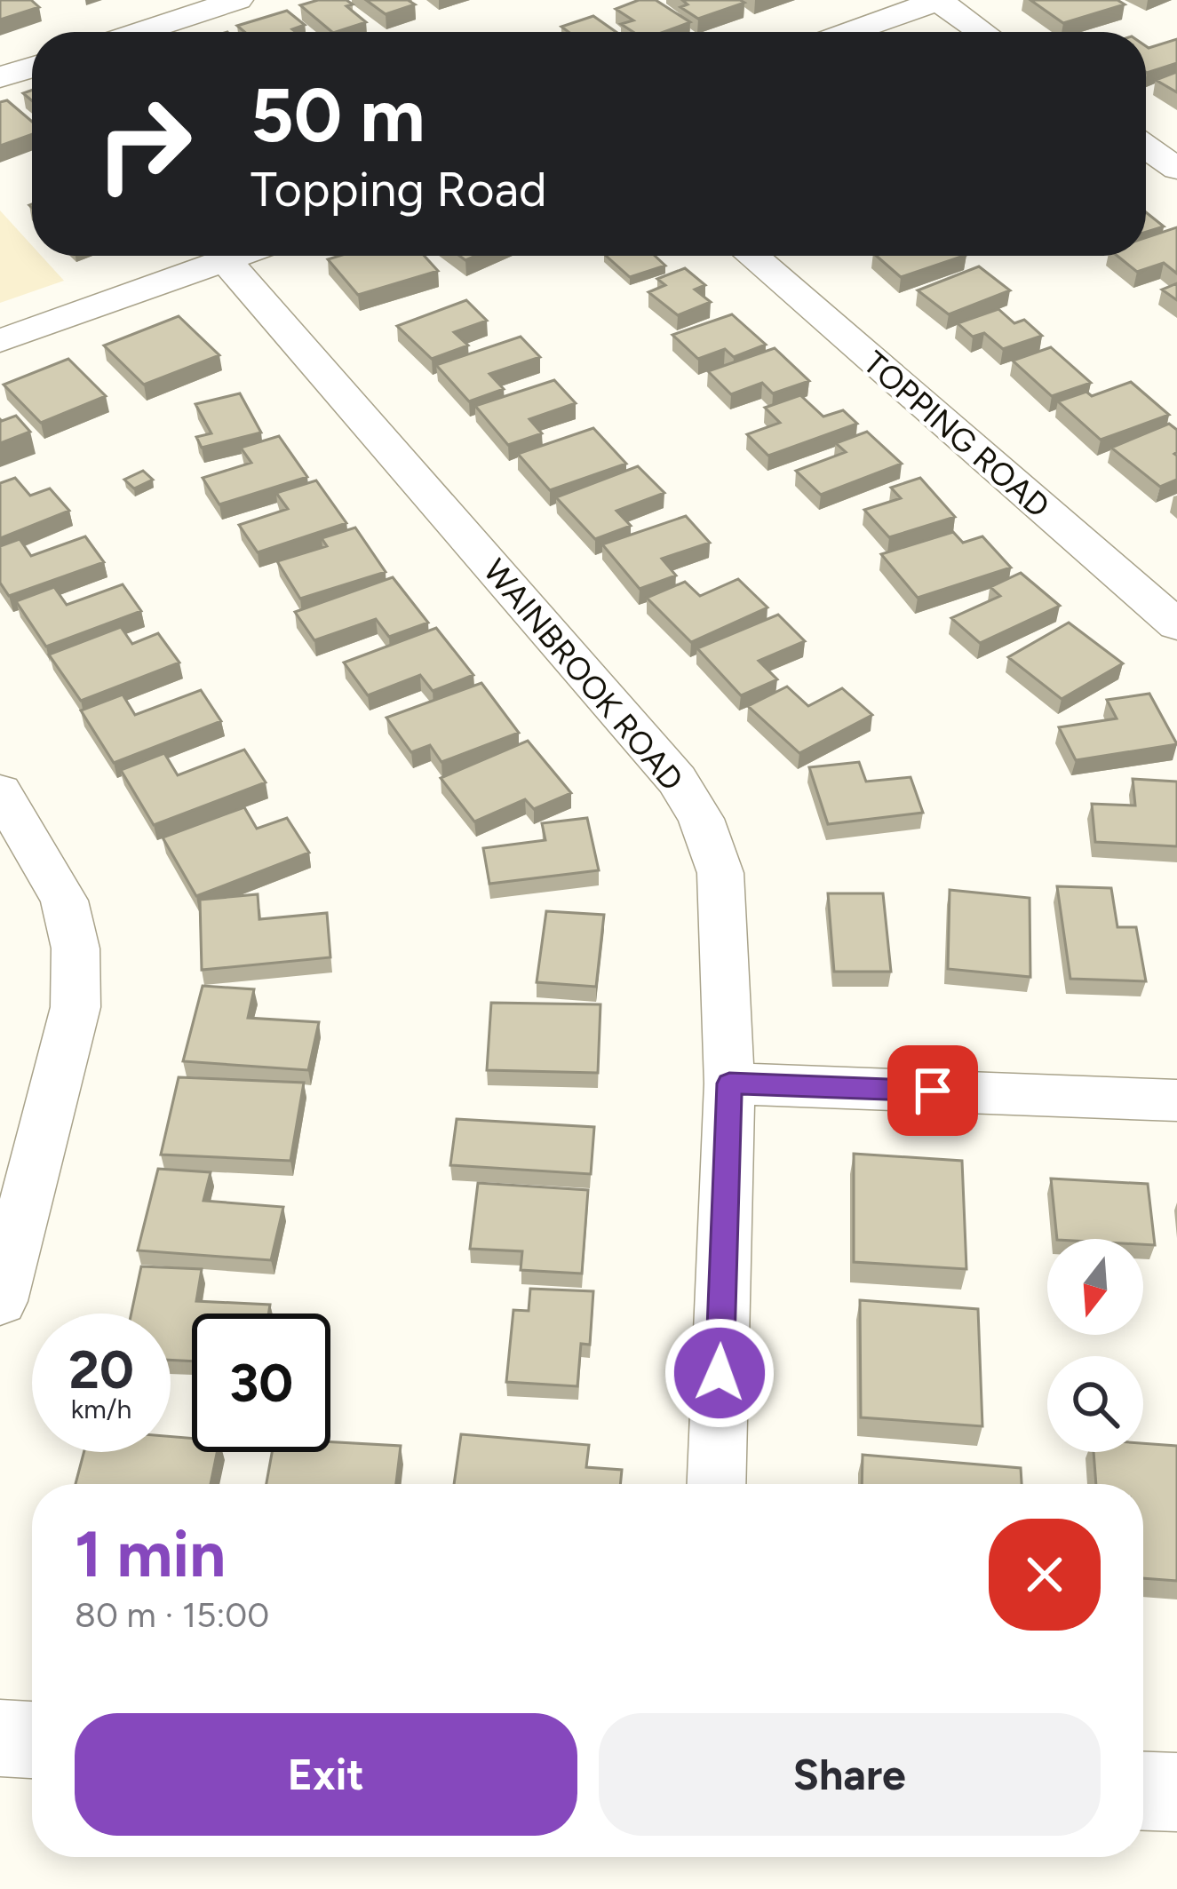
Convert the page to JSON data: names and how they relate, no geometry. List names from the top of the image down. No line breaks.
{"streets":{"street":["TOPPING ROAD","WAINBROOK ROAD"]},"north":"bottom","page":{"turn":["50 m","Topping Road"],"speed":"20 km/h","limit":"30","heading":["1 min","80 m · 15:00"],"buttons":["Exit","Share"]}}
